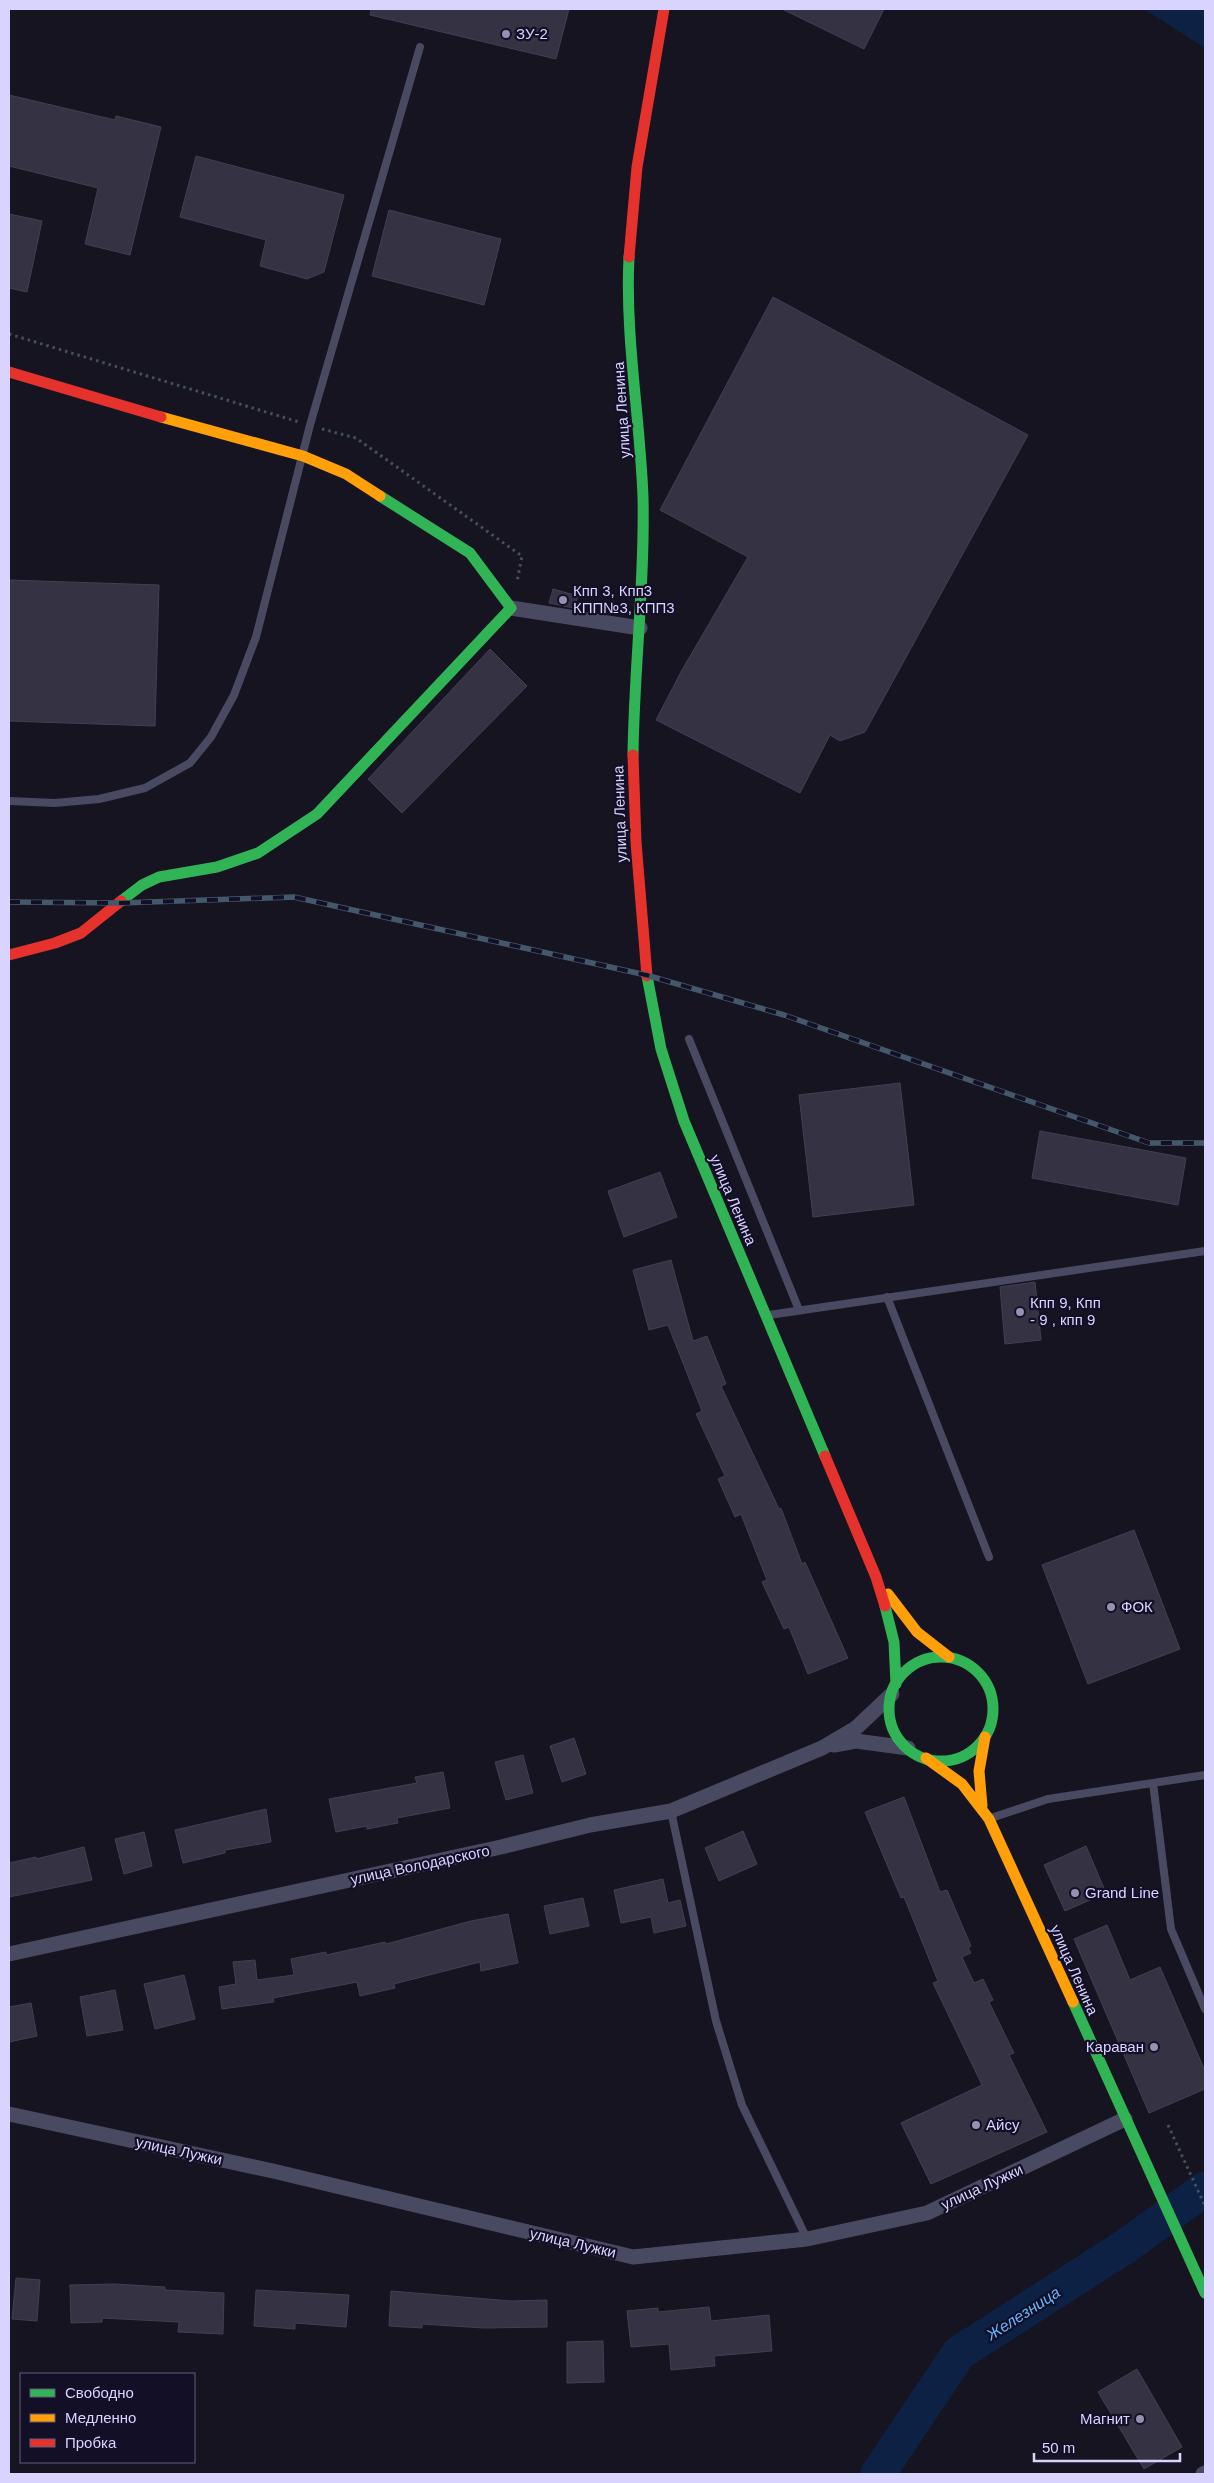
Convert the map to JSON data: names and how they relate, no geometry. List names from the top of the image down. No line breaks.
{"streets":{"street":["улица Ленина","улица Володарского","улица Лужки"]},"crossings":[["улица Ленина","улица Лужки"]],"water":["Железница"],"places":["ЗУ-2","Кпп 3, Кпп3 КПП№3, КПП3","Кпп 9, Кпп - 9 , кпп 9","ФОК","Grand Line","Караван","Айсу","Магнит"],"legend":["Свободно","Медленно","Пробка"],"scale_bar":"50 m"}
